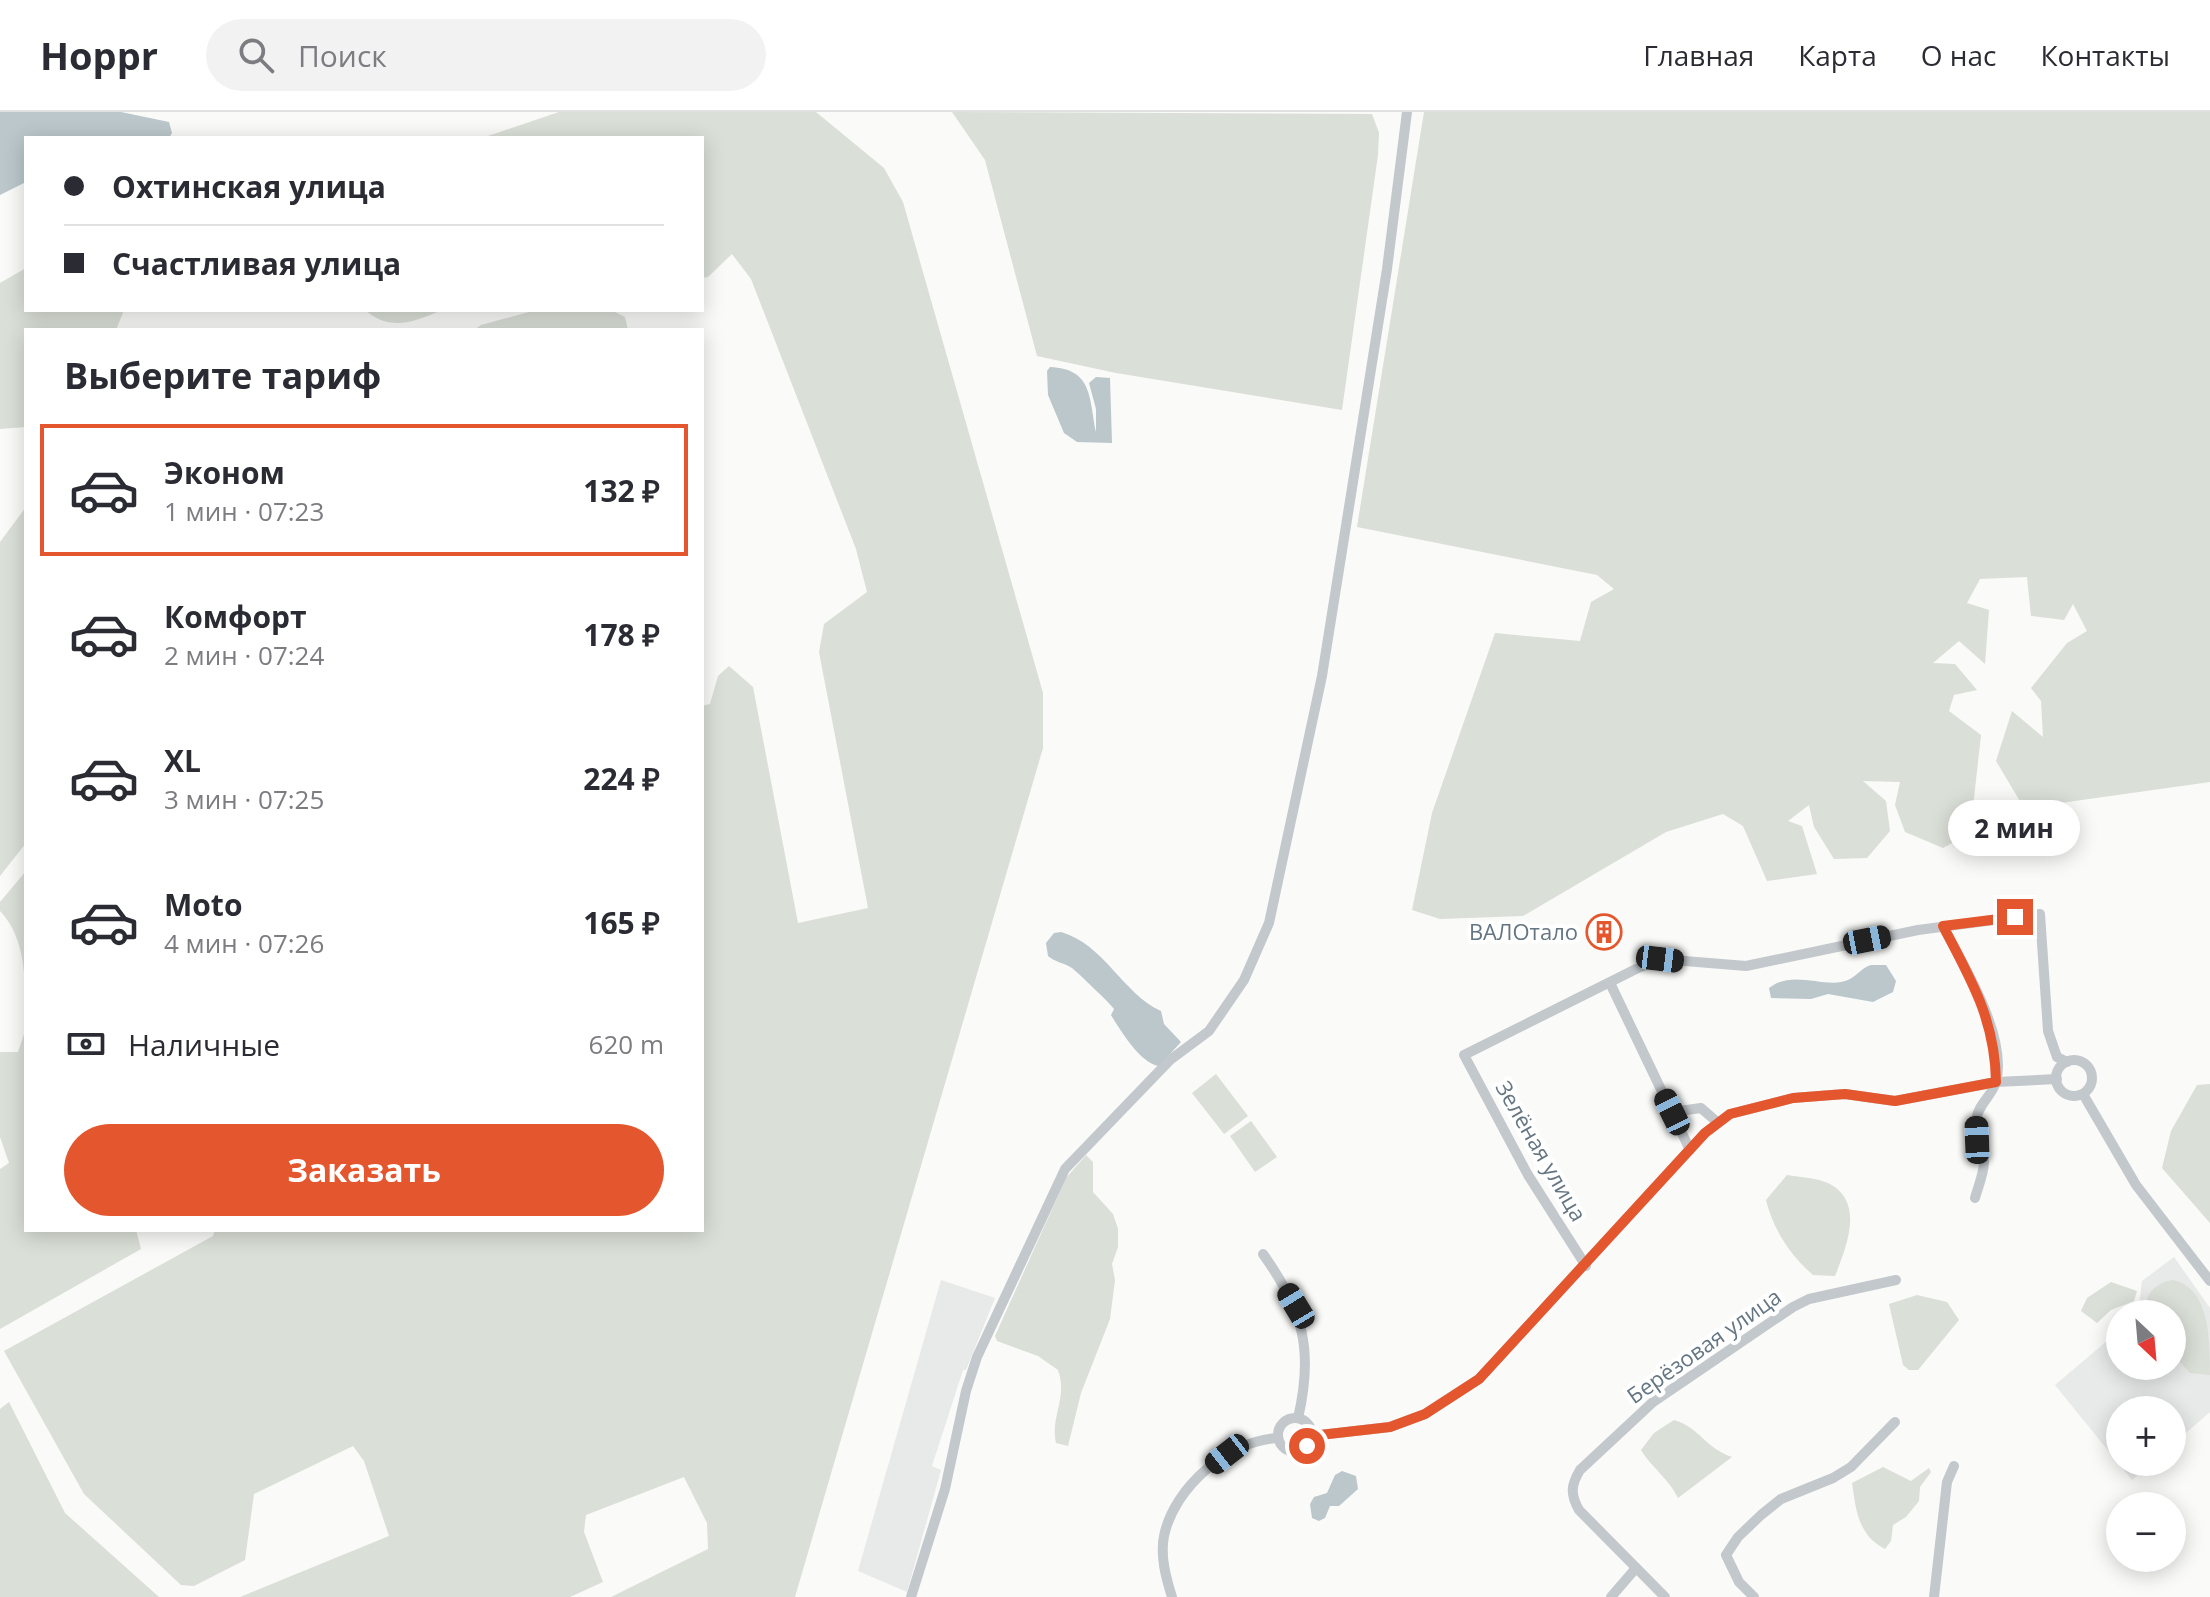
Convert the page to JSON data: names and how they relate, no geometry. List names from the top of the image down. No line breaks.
{"streets":{"street":["Зелёная улица","Берёзовая улица"]},"places":{"building":["ВАЛОтало"]},"north":"bottom right","page":{"header":"Hoppr","search":"Поиск","nav":["Главная","Карта","О нас","Контакты"],"banner":["Охтинская улица","Счастливая улица"],"heading":"Выберите тариф","list":[{"name":"Эконом","note":"1 мин · 07:23","value":"132 ₽"},{"name":"Комфорт","note":"2 мин · 07:24","value":"178 ₽"},{"name":"XL","note":"3 мин · 07:25","value":"224 ₽"},{"name":"Moto","note":"4 мин · 07:26","value":"165 ₽"}],"bubble":"2 мин","pay":["Наличные","620 m"],"buttons":"Заказать","map_buttons":["+","−"]}}
